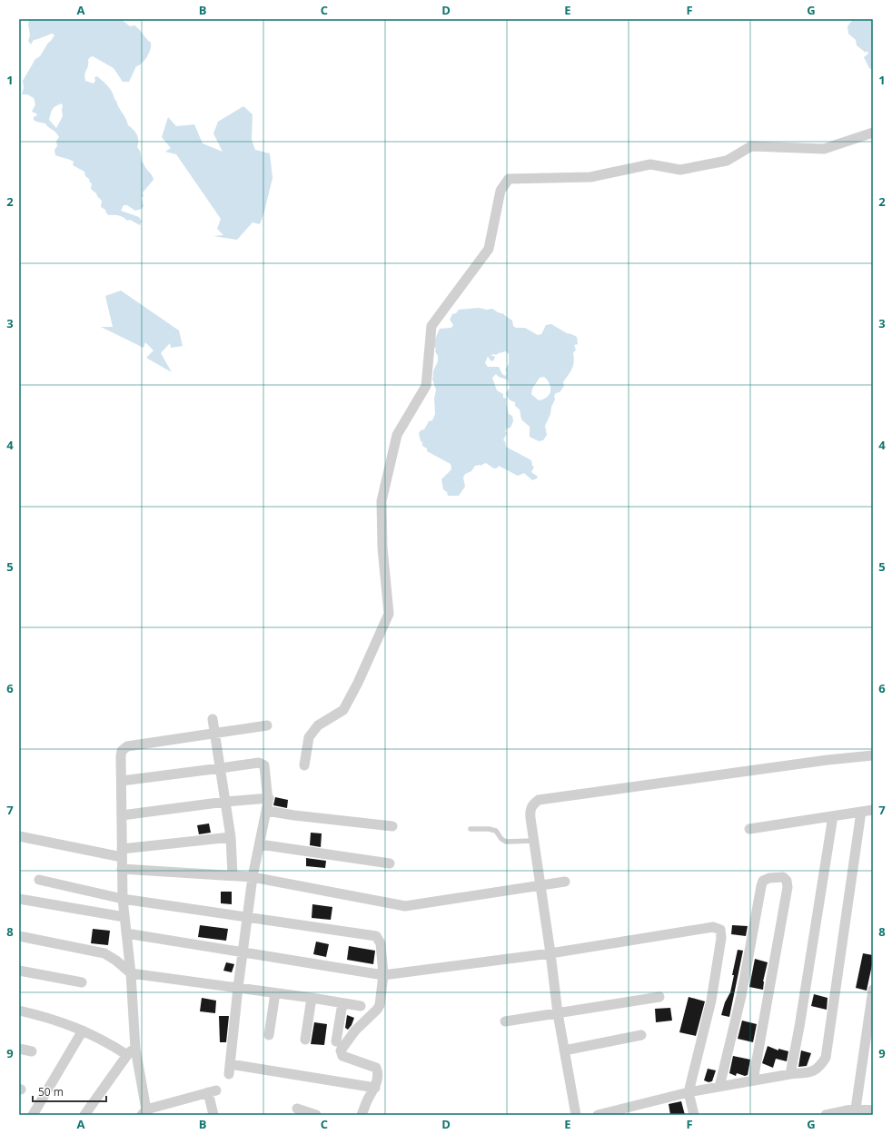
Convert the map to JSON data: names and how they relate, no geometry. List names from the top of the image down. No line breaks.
{"scale_bar":"50 m","grid":{"columns":["A","B","C","D","E","F","G"],"rows":["1","2","3","4","5","6","7","8","9"]}}
